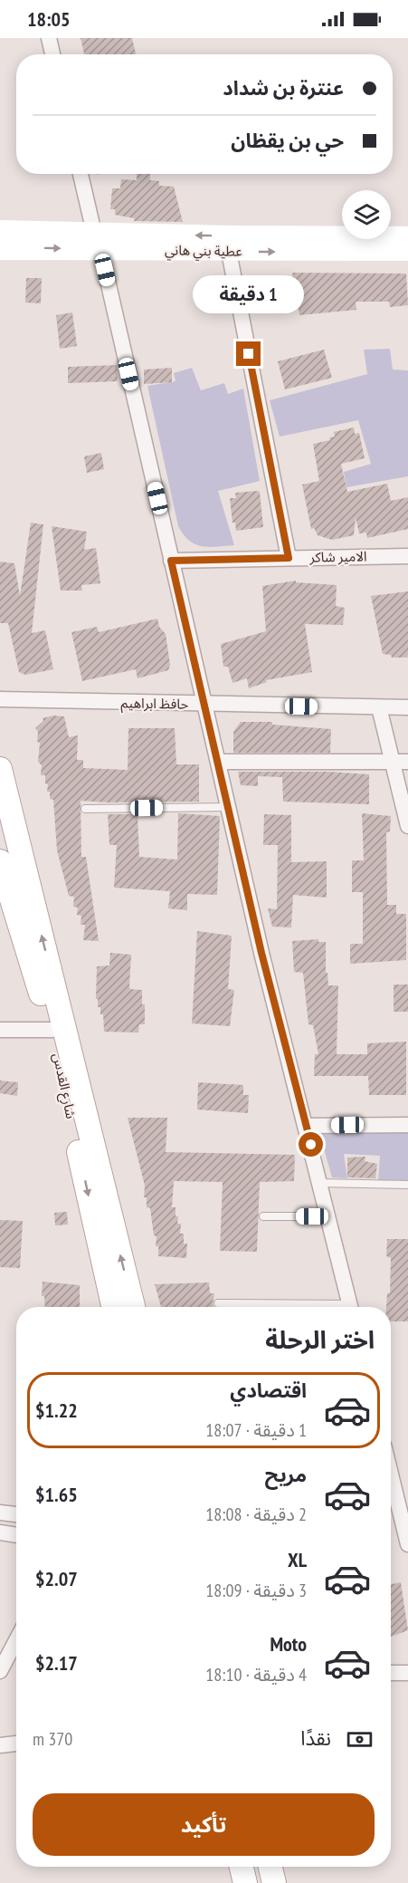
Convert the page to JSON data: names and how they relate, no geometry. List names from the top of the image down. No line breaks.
{"streets":{"main road":["عطية بني هاني","شارع القدس"],"street":["الامير شاكر","حافظ ابراهيم"]},"page":{"status":"18:05","banner":["عنترة بن شداد","حي بن يقظان"],"bubble":"1 دقيقة","heading":"اختر الرحلة","list":[{"name":"اقتصادي","note":"1 دقيقة · 18:07","value":"$1.22"},{"name":"مريح","note":"2 دقيقة · 18:08","value":"$1.65"},{"name":"XL","note":"3 دقيقة · 18:09","value":"$2.07"},{"name":"Moto","note":"4 دقيقة · 18:10","value":"$2.17"}],"pay":["نقدًا","370 m"],"buttons":"تأكيد"}}
